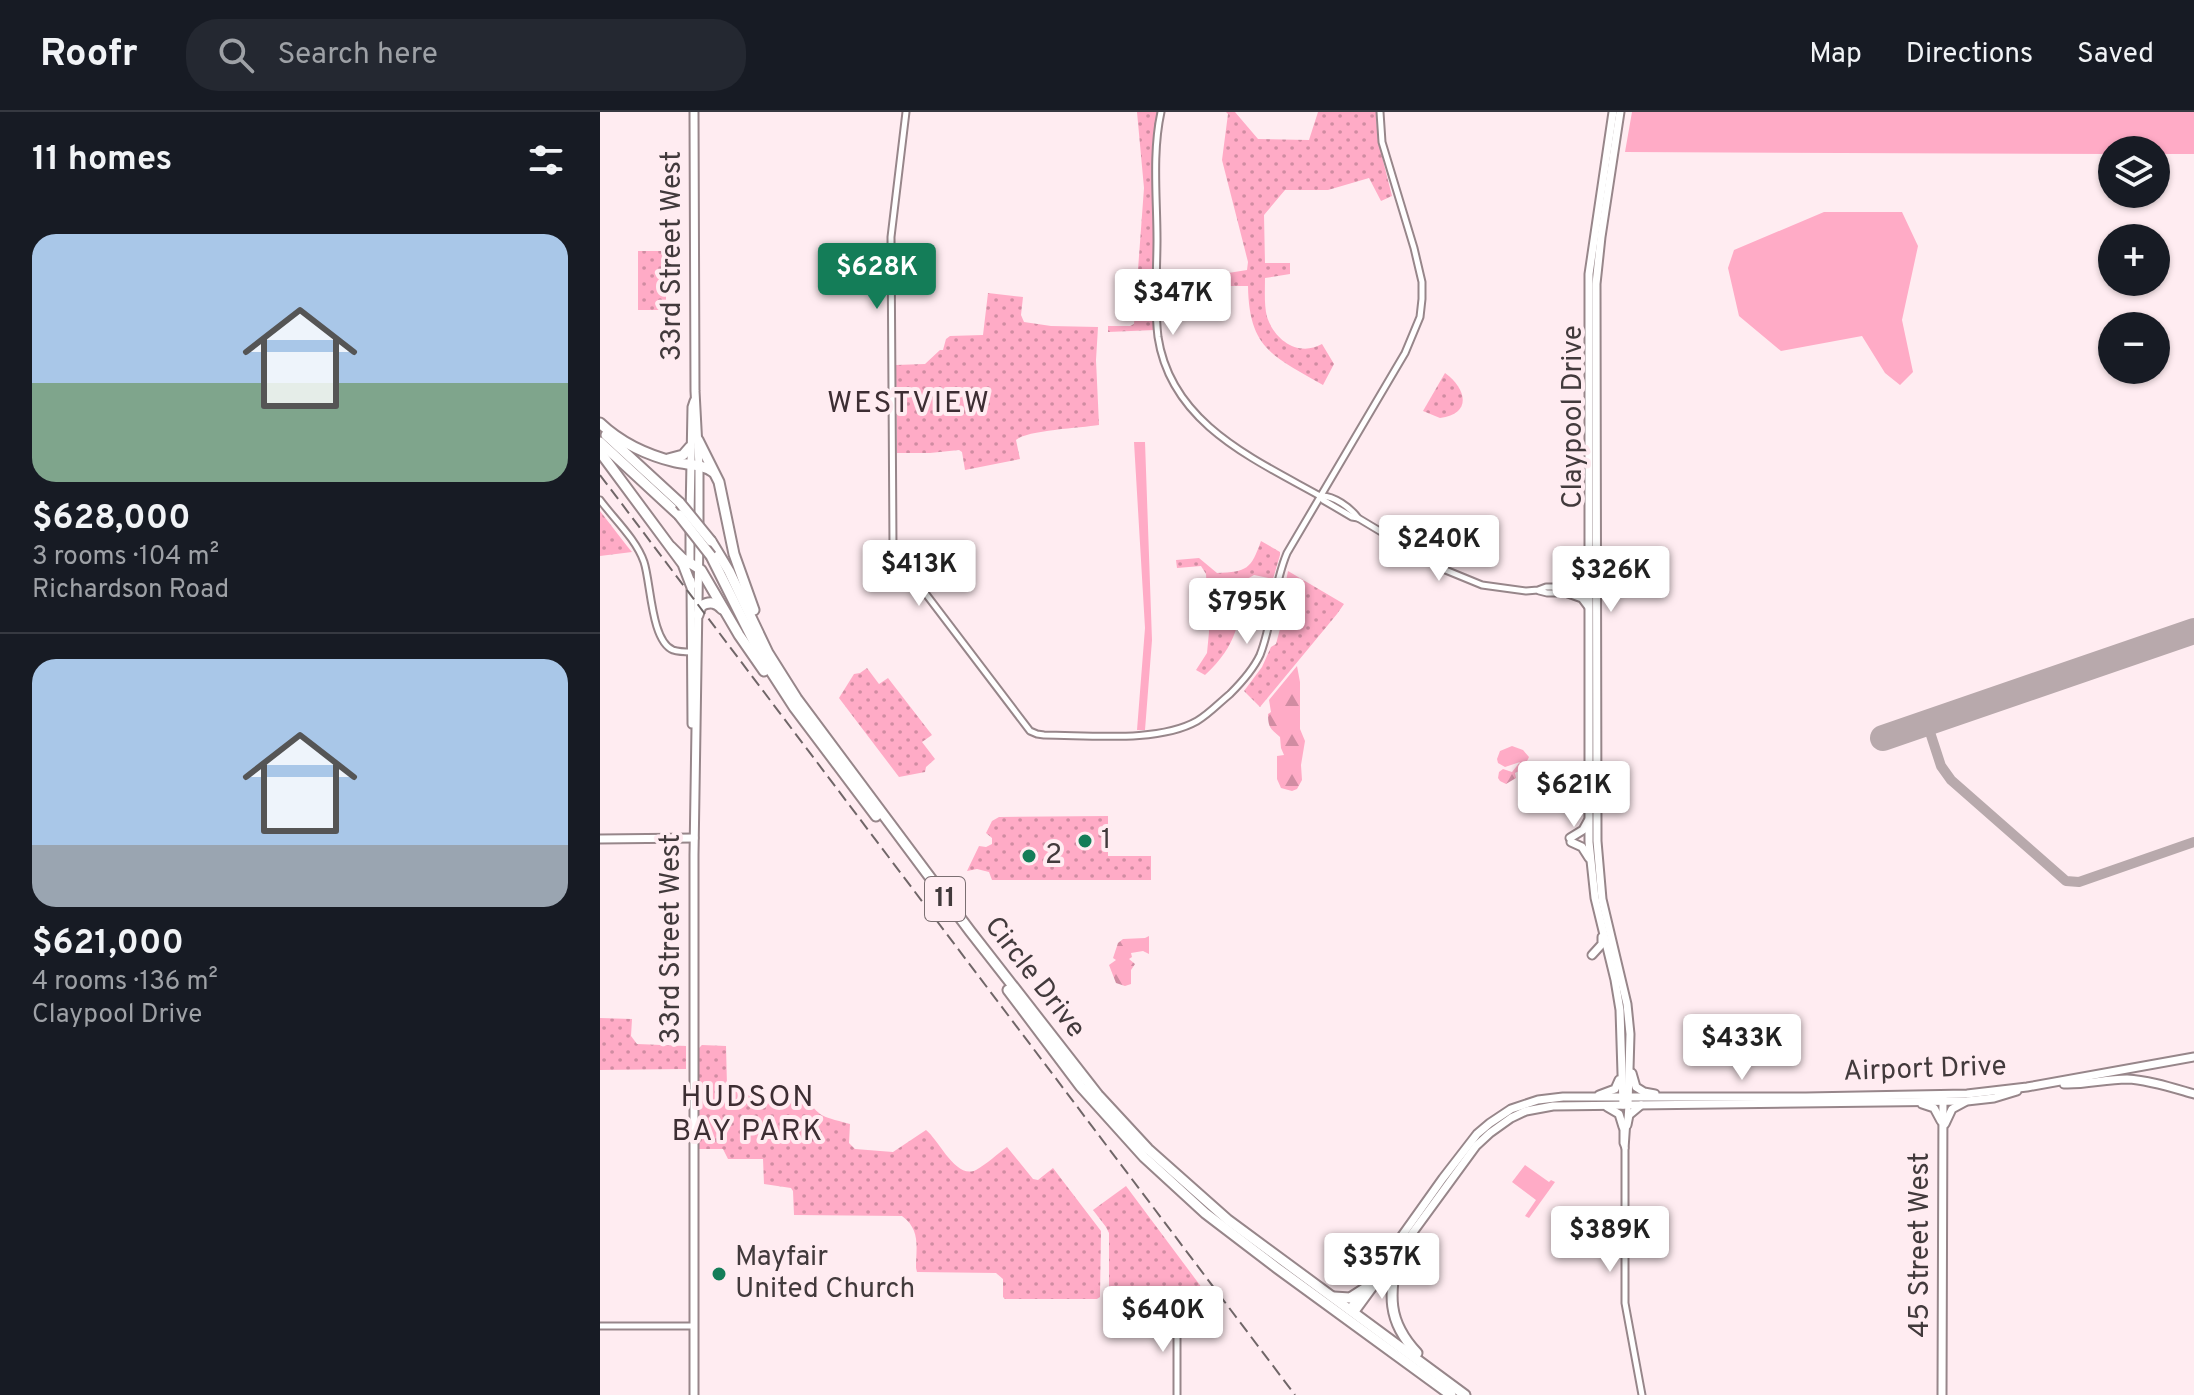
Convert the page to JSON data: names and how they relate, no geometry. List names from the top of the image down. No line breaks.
{"streets":{"highway":["11","Circle Drive"],"main road":["33rd Street West","Claypool Drive","Airport Drive","45 Street West"]},"crossings":[["Claypool Drive","Airport Drive"],["Airport Drive","45 Street West"]],"districts":["WESTVIEW","HUDSON BAY PARK"],"places":["1","2","Mayfair United Church"],"page":{"header":"Roofr","search":"Search here","nav":["Map","Directions","Saved"],"heading":"11 homes","map_buttons":["+","−"],"list":[{"name":"$628,000","note":"3 rooms · 104 m² · Richardson Road"},{"name":"$621,000","note":"4 rooms · 136 m² · Claypool Drive"}],"price":["$628K","$347K","$240K","$413K","$326K","$795K","$621K","$433K","$389K","$357K","$640K"]}}
